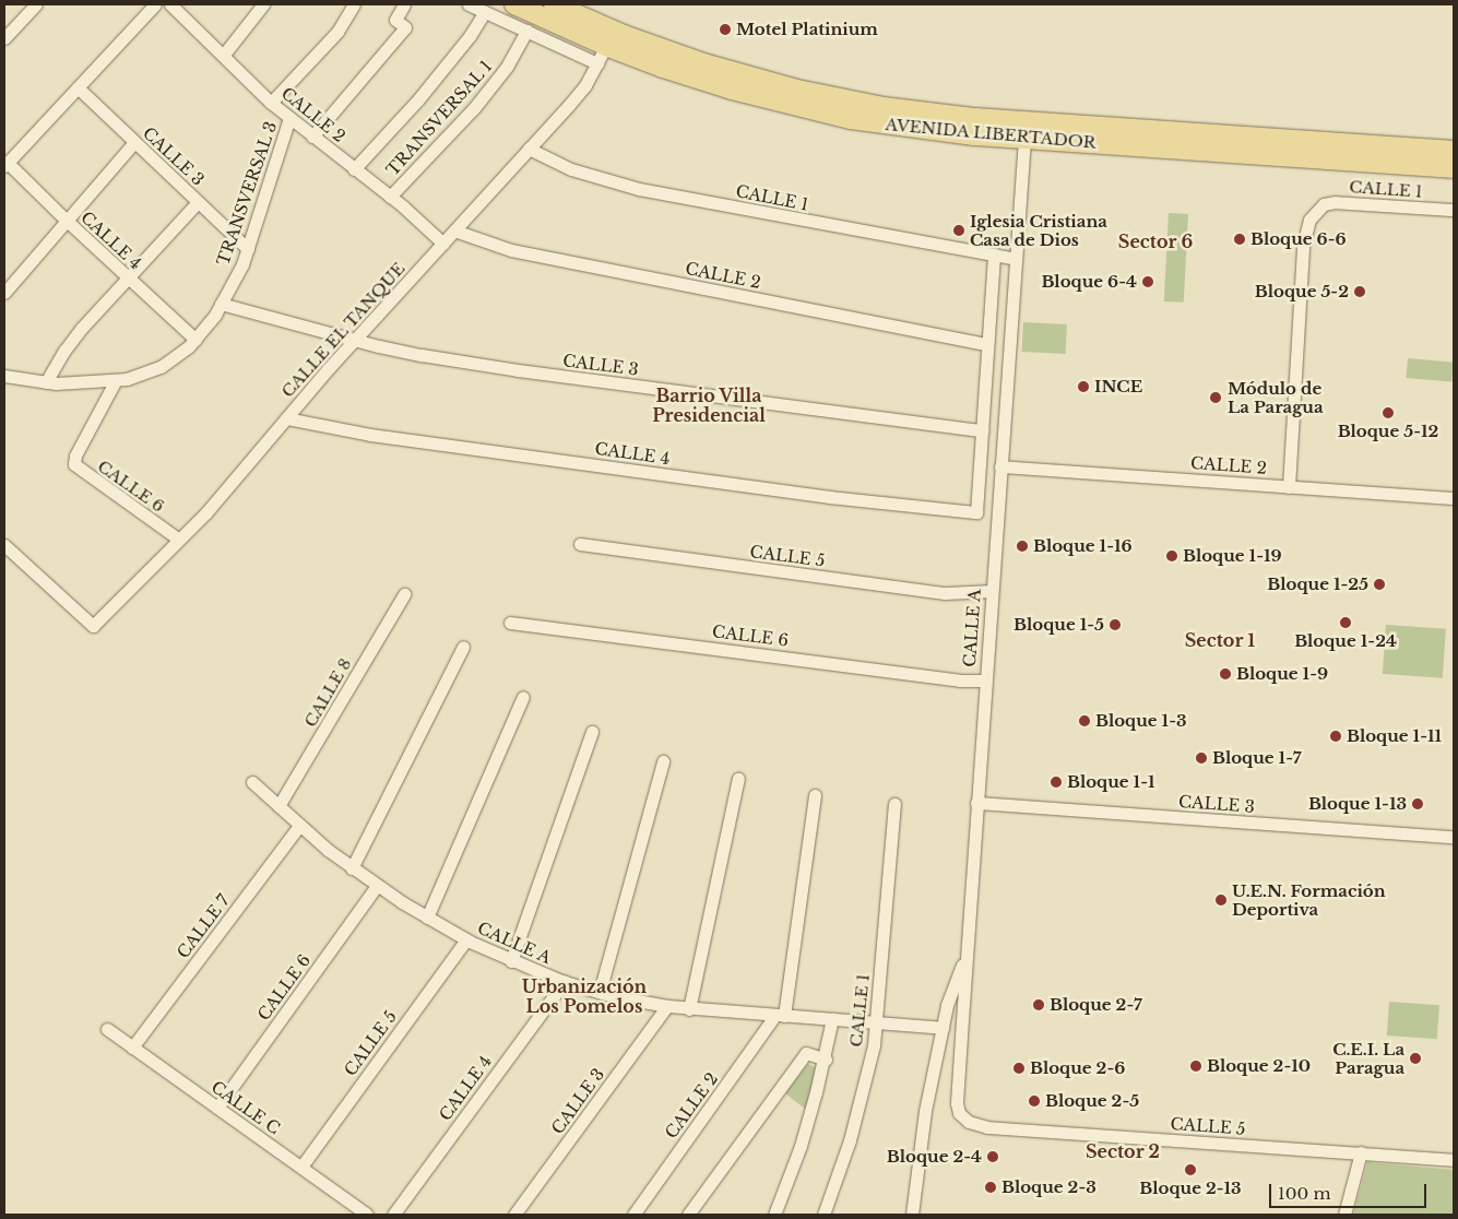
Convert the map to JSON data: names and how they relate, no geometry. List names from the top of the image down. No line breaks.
{"streets":{"main road":["AVENIDA LIBERTADOR"],"street":["CALLE 2","TRANSVERSAL 1","CALLE 3","CALLE 1","TRANSVERSAL 3","CALLE 4","CALLE EL TANQUE","CALLE 6","CALLE 5","CALLE A","CALLE 8","CALLE 7","CALLE C"]},"crossings":[["CALLE 2","TRANSVERSAL 1"],["CALLE 2","CALLE 1"],["CALLE 2","TRANSVERSAL 3"],["CALLE 2","CALLE 4"],["CALLE 2","CALLE EL TANQUE"],["CALLE 2","CALLE A"],["TRANSVERSAL 1","AVENIDA LIBERTADOR"],["AVENIDA LIBERTADOR","CALLE EL TANQUE"],["AVENIDA LIBERTADOR","CALLE A"],["CALLE 3","TRANSVERSAL 3"],["CALLE 3","CALLE EL TANQUE"],["CALLE 3","CALLE A"],["CALLE 1","CALLE EL TANQUE"],["CALLE 1","CALLE A"],["TRANSVERSAL 3","CALLE 4"],["TRANSVERSAL 3","CALLE 6"],["CALLE 4","CALLE EL TANQUE"],["CALLE 4","CALLE A"],["CALLE EL TANQUE","CALLE 6"],["CALLE 6","CALLE A"],["CALLE 6","CALLE C"],["CALLE 5","CALLE A"],["CALLE 5","CALLE C"],["CALLE A","CALLE 8"],["CALLE A","CALLE 7"],["CALLE 7","CALLE C"]],"districts":["Sector 6","Barrio Villa Presidencial","Sector 1","Urbanización Los Pomelos","Sector 2"],"places":["Motel Platinium","Iglesia Cristiana Casa de Dios","Bloque 6-6","Bloque 6-4","Bloque 5-2","INCE","Módulo de La Paragua","Bloque 5-12","Bloque 1-16","Bloque 1-19","Bloque 1-25","Bloque 1-24","Bloque 1-5","Bloque 1-9","Bloque 1-3","Bloque 1-11","Bloque 1-7","Bloque 1-1","Bloque 1-13","U.E.N. Formación Deportiva","Bloque 2-7","C.E.I. La Paragua","Bloque 2-10","Bloque 2-6","Bloque 2-5","Bloque 2-4","Bloque 2-13","Bloque 2-3"],"scale_bar":"100 m"}
